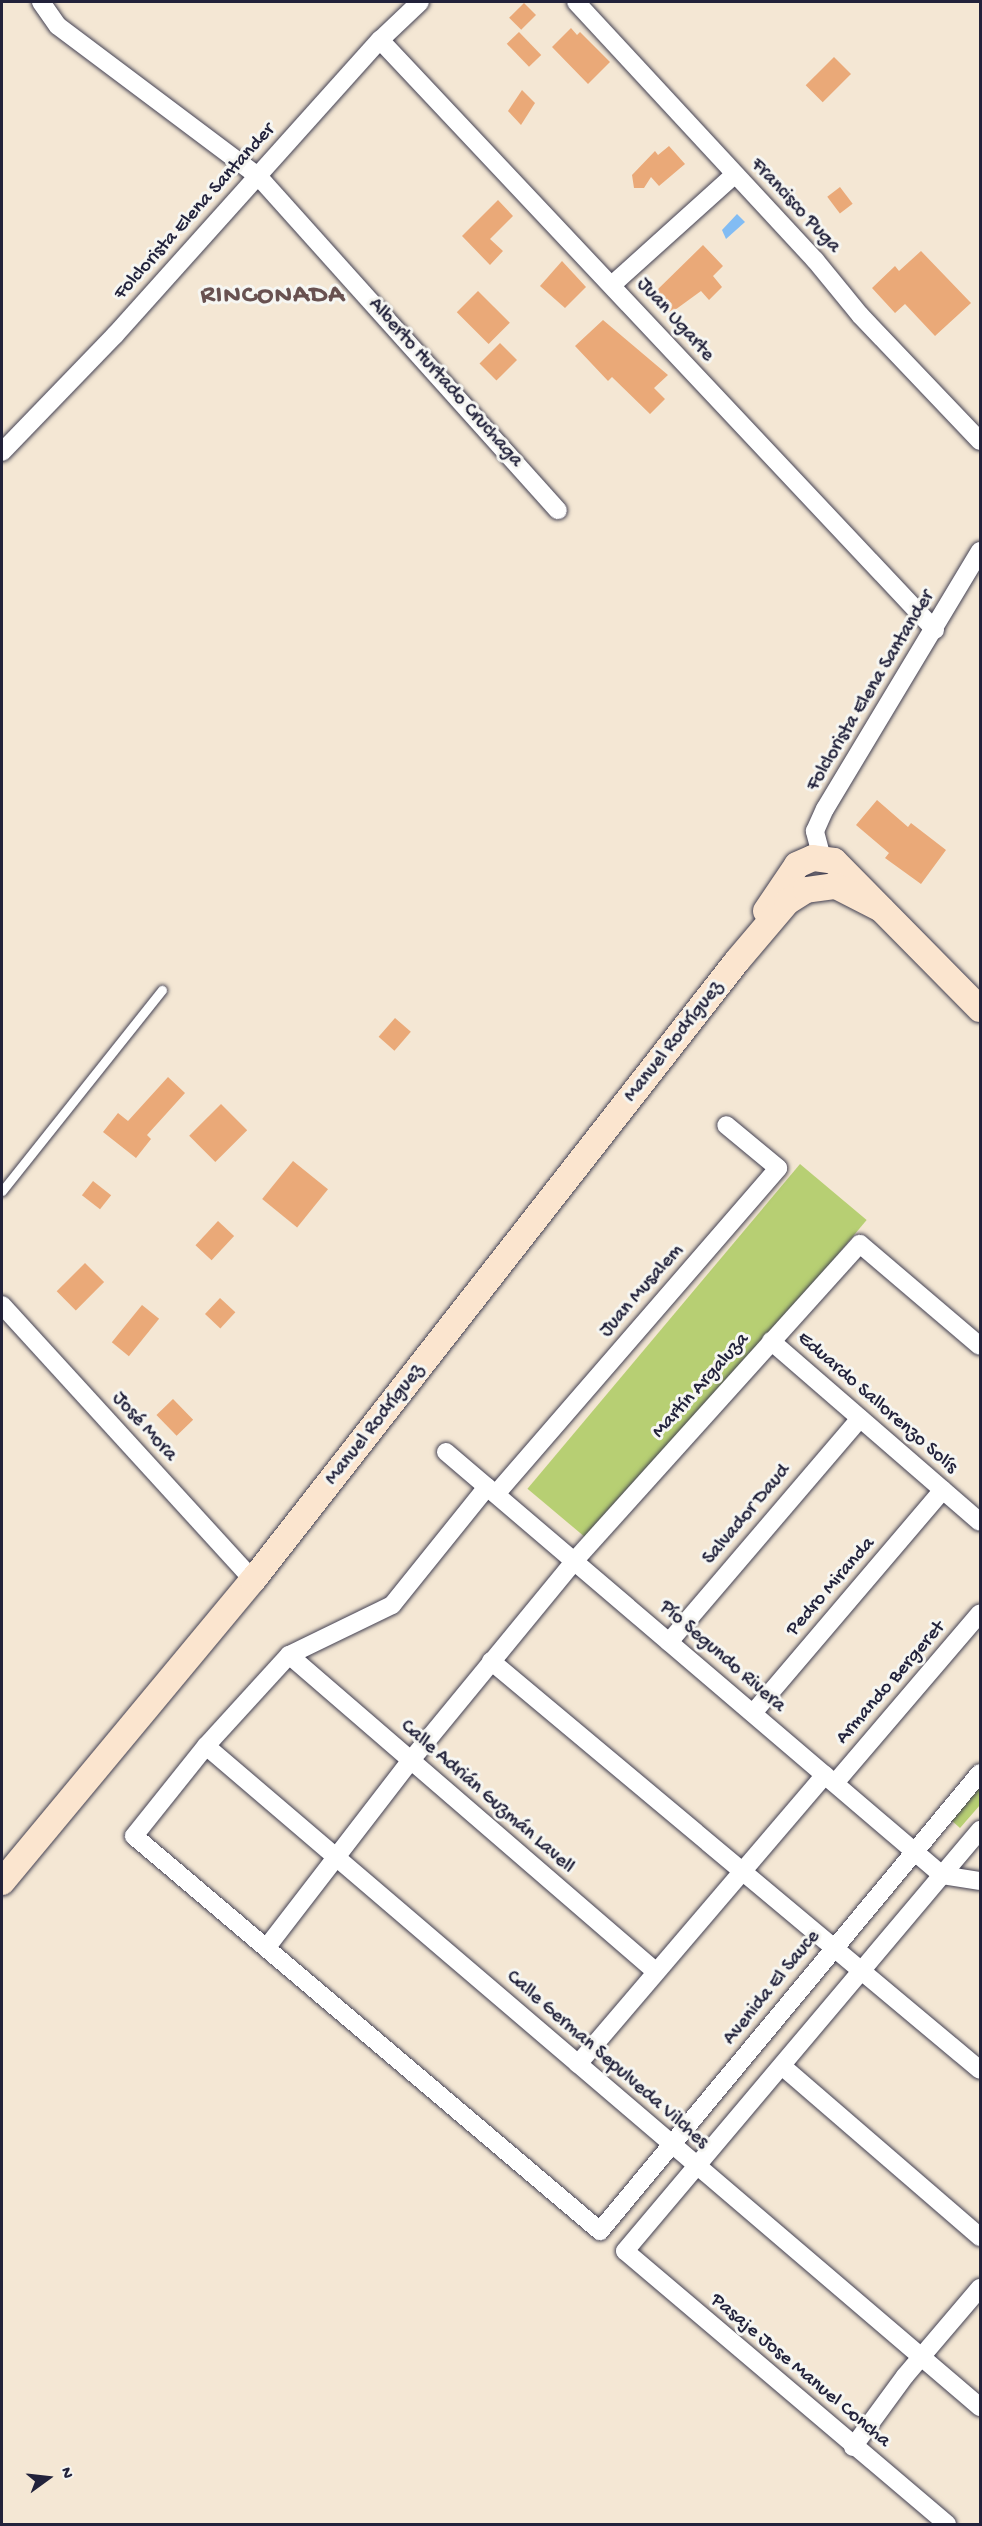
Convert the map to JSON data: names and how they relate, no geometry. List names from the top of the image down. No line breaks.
{"streets":{"street":["Francisco Puga","Folclorista Elena Santander","Juan Ugarte","Alberto Hurtado Cruchaga","Manuel Rodríguez","Juan Musalem","Martín Argaluza","Eduardo Sallorenzo Solís","José Mora","Salvador Daud","Pedro Miranda","Pío Segundo Rivera","Armando Bergeret","Calle Adrián Guzmán Lavell","Avenida El Sauce","Calle German Sepulveda Vilches","Pasaje Jose Manuel Concha"]},"crossings":[["Folclorista Elena Santander","Juan Ugarte"],["Folclorista Elena Santander","Alberto Hurtado Cruchaga"],["Folclorista Elena Santander","Manuel Rodríguez"],["Manuel Rodríguez","José Mora"],["Juan Musalem","Pío Segundo Rivera"],["Martín Argaluza","Eduardo Sallorenzo Solís"],["Martín Argaluza","Pío Segundo Rivera"],["Martín Argaluza","Calle Adrián Guzmán Lavell"],["Martín Argaluza","Avenida El Sauce"],["Martín Argaluza","Calle German Sepulveda Vilches"],["Eduardo Sallorenzo Solís","Salvador Daud"],["Eduardo Sallorenzo Solís","Pedro Miranda"],["Salvador Daud","Pío Segundo Rivera"],["Pedro Miranda","Pío Segundo Rivera"],["Pío Segundo Rivera","Armando Bergeret"],["Pío Segundo Rivera","Avenida El Sauce"],["Armando Bergeret","Calle Adrián Guzmán Lavell"],["Armando Bergeret","Calle German Sepulveda Vilches"],["Avenida El Sauce","Calle German Sepulveda Vilches"],["Calle German Sepulveda Vilches","Pasaje Jose Manuel Concha"]],"districts":["RINCONADA"],"north":"right"}
